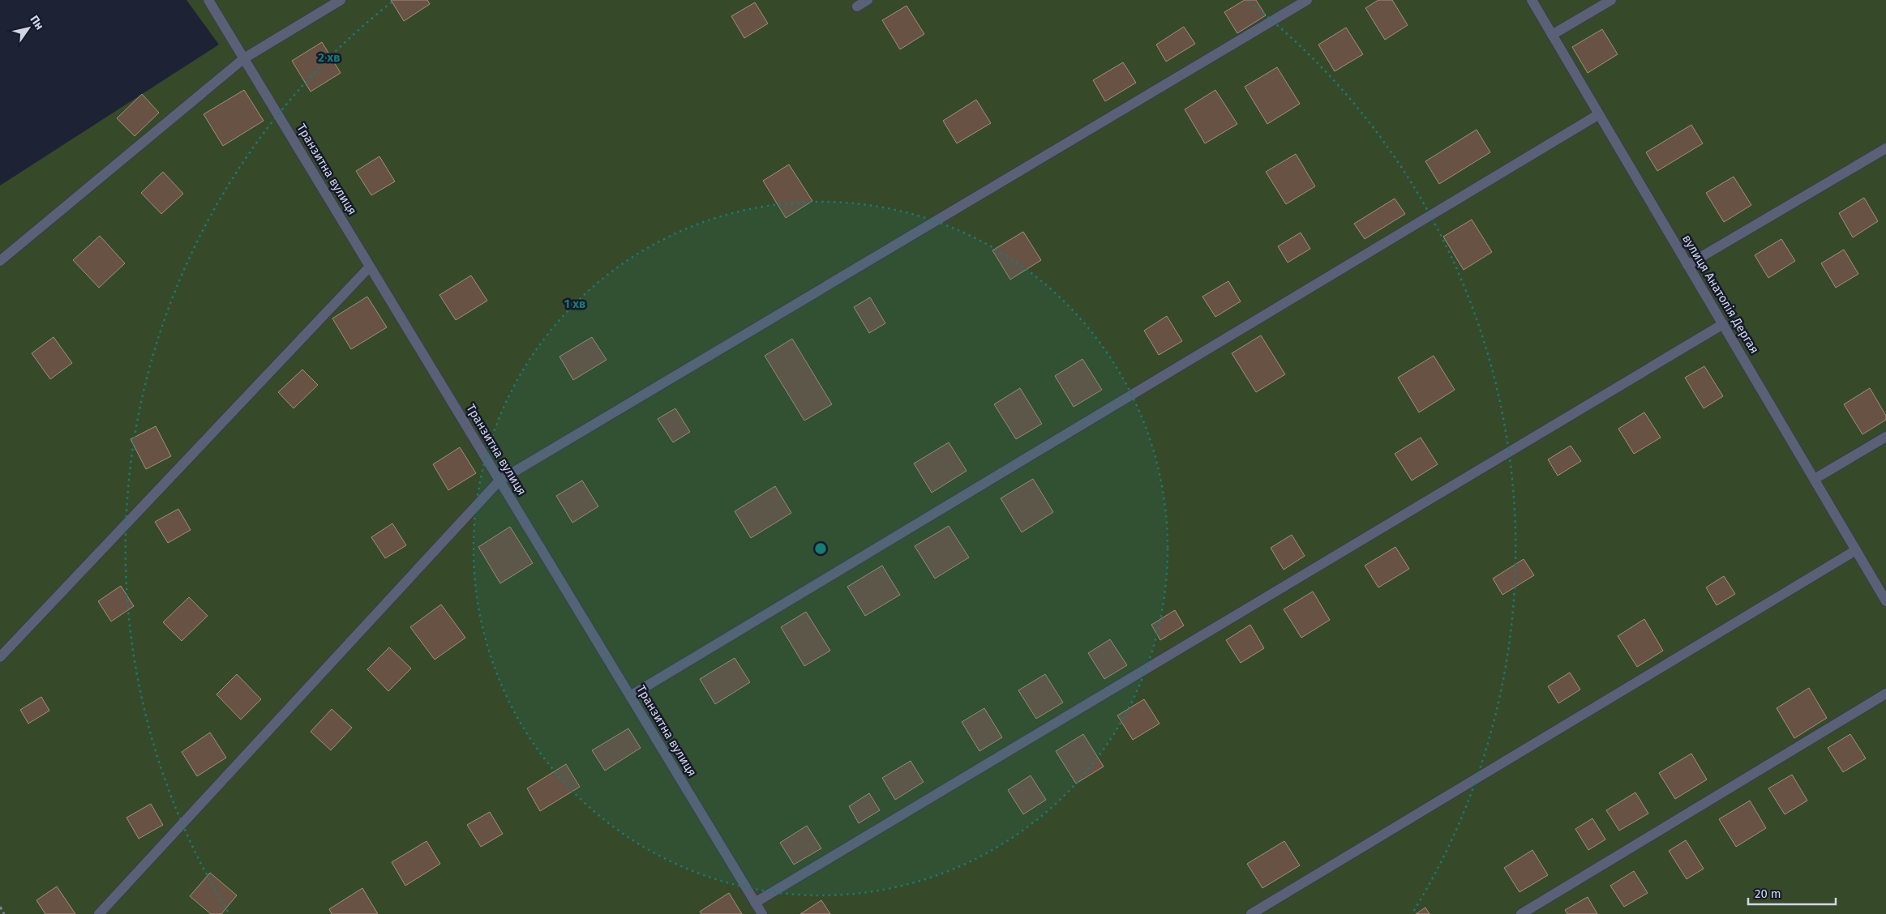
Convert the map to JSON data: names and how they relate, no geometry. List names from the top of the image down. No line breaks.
{"streets":{"street":["Транзитна вулиця","вулиця Анатолія Дергая"]},"scale_bar":"20 m","north":"top right","rings":["2 хв","1 хв"]}
